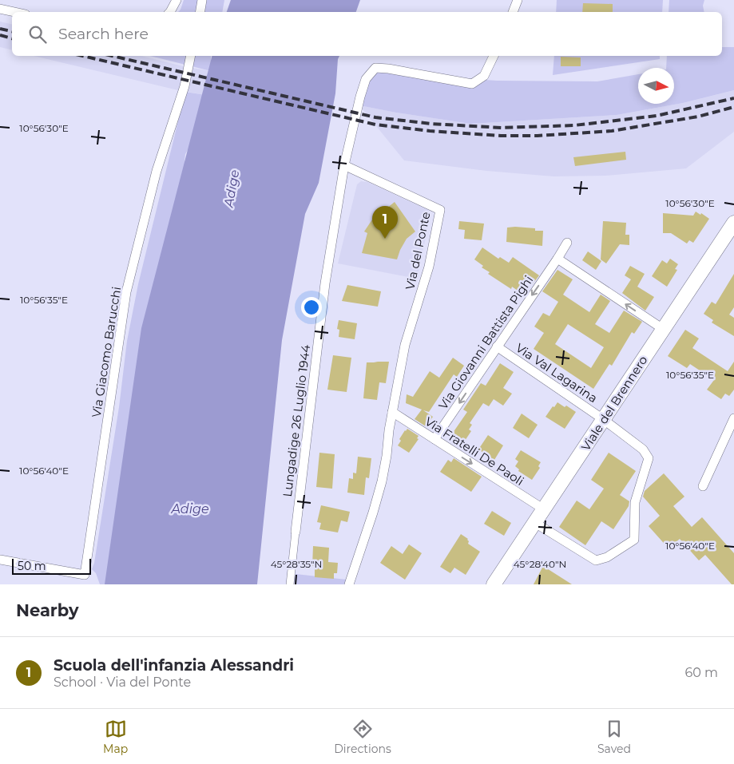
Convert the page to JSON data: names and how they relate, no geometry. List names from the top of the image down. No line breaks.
{"streets":{"main road":["Viale del Brennero"],"street":["Via del Ponte","Via Giovanni Battista Pighi","Via Giacomo Barucchi","Via Val Lagarina","Lungadige 26 Luglio 1944","Via Fratelli De Paoli"]},"crossings":[["Via del Ponte","Lungadige 26 Luglio 1944"],["Via del Ponte","Via Fratelli De Paoli"],["Via Giovanni Battista Pighi","Via Val Lagarina"],["Via Giovanni Battista Pighi","Via Fratelli De Paoli"],["Via Val Lagarina","Viale del Brennero"],["Viale del Brennero","Via Fratelli De Paoli"]],"one_way":["Via Giovanni Battista Pighi","Via Fratelli De Paoli"],"water":["Adige"],"scale_bar":"50 m","north":"right","page":{"search":"Search here","pins":"1","scale":"50 m","heading":"Nearby","list":[{"mark":"1","name":"Scuola dell'infanzia Alessandri","note":"School · Via del Ponte","value":"60 m"}],"nav":["Map","Directions","Saved"]},"coordinates":["10°56'30\"E","10°56'35\"E","10°56'40\"E","45°28'35\"N","45°28'40\"N"]}
